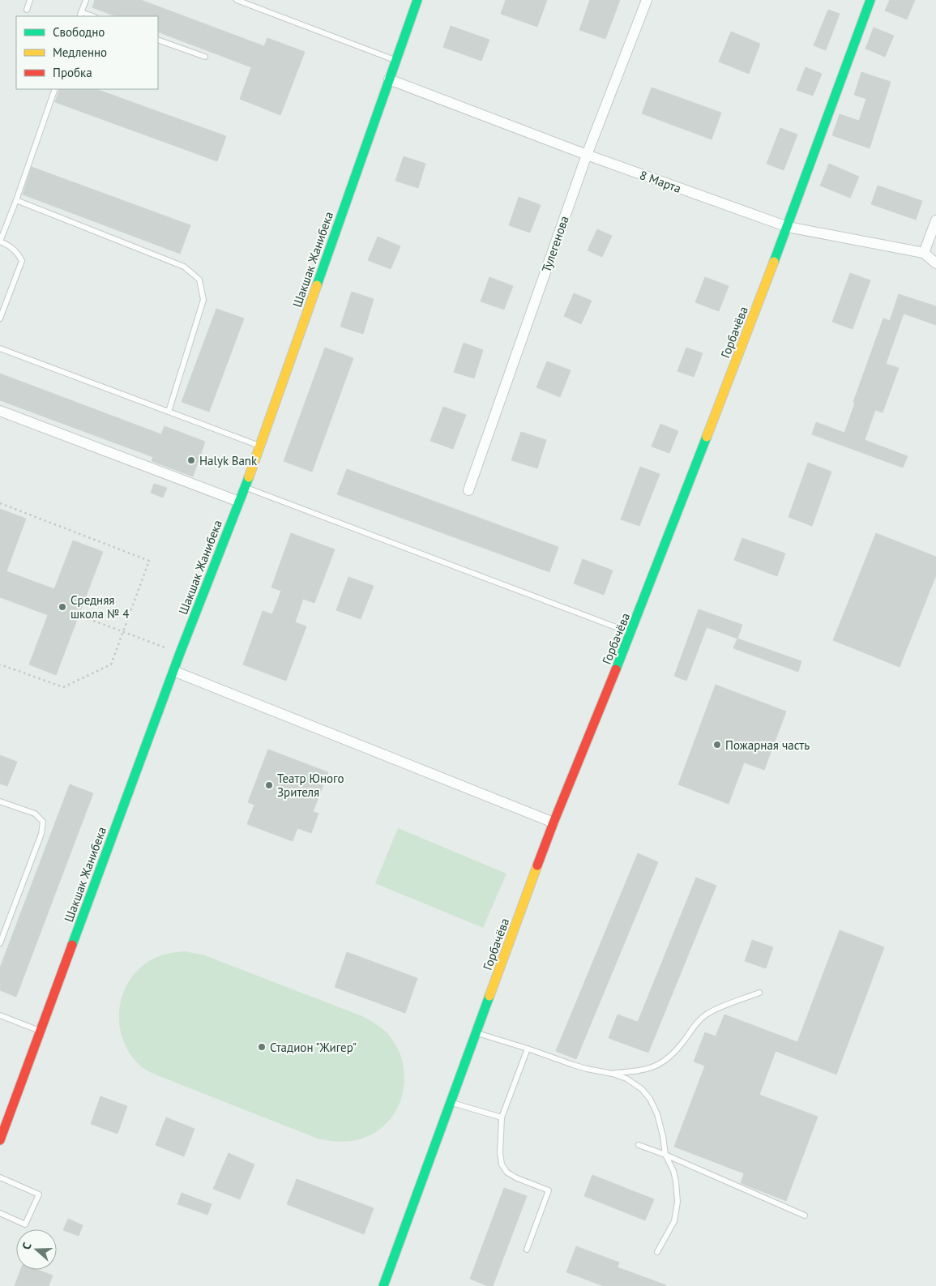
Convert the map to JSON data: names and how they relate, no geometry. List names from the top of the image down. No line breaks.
{"streets":{"street":["8 Марта","Тулегенова","Шакшак Жанибека","Горбачёва"]},"crossings":[["8 Марта","Тулегенова"],["8 Марта","Шакшак Жанибека"],["8 Марта","Горбачёва"]],"places":["Halyk Bank","Средняя школа № 4","Пожарная часть","Театр Юного Зрителя","Стадион \"Жигер\""],"legend":["Свободно","Медленно","Пробка"],"north":"left"}
